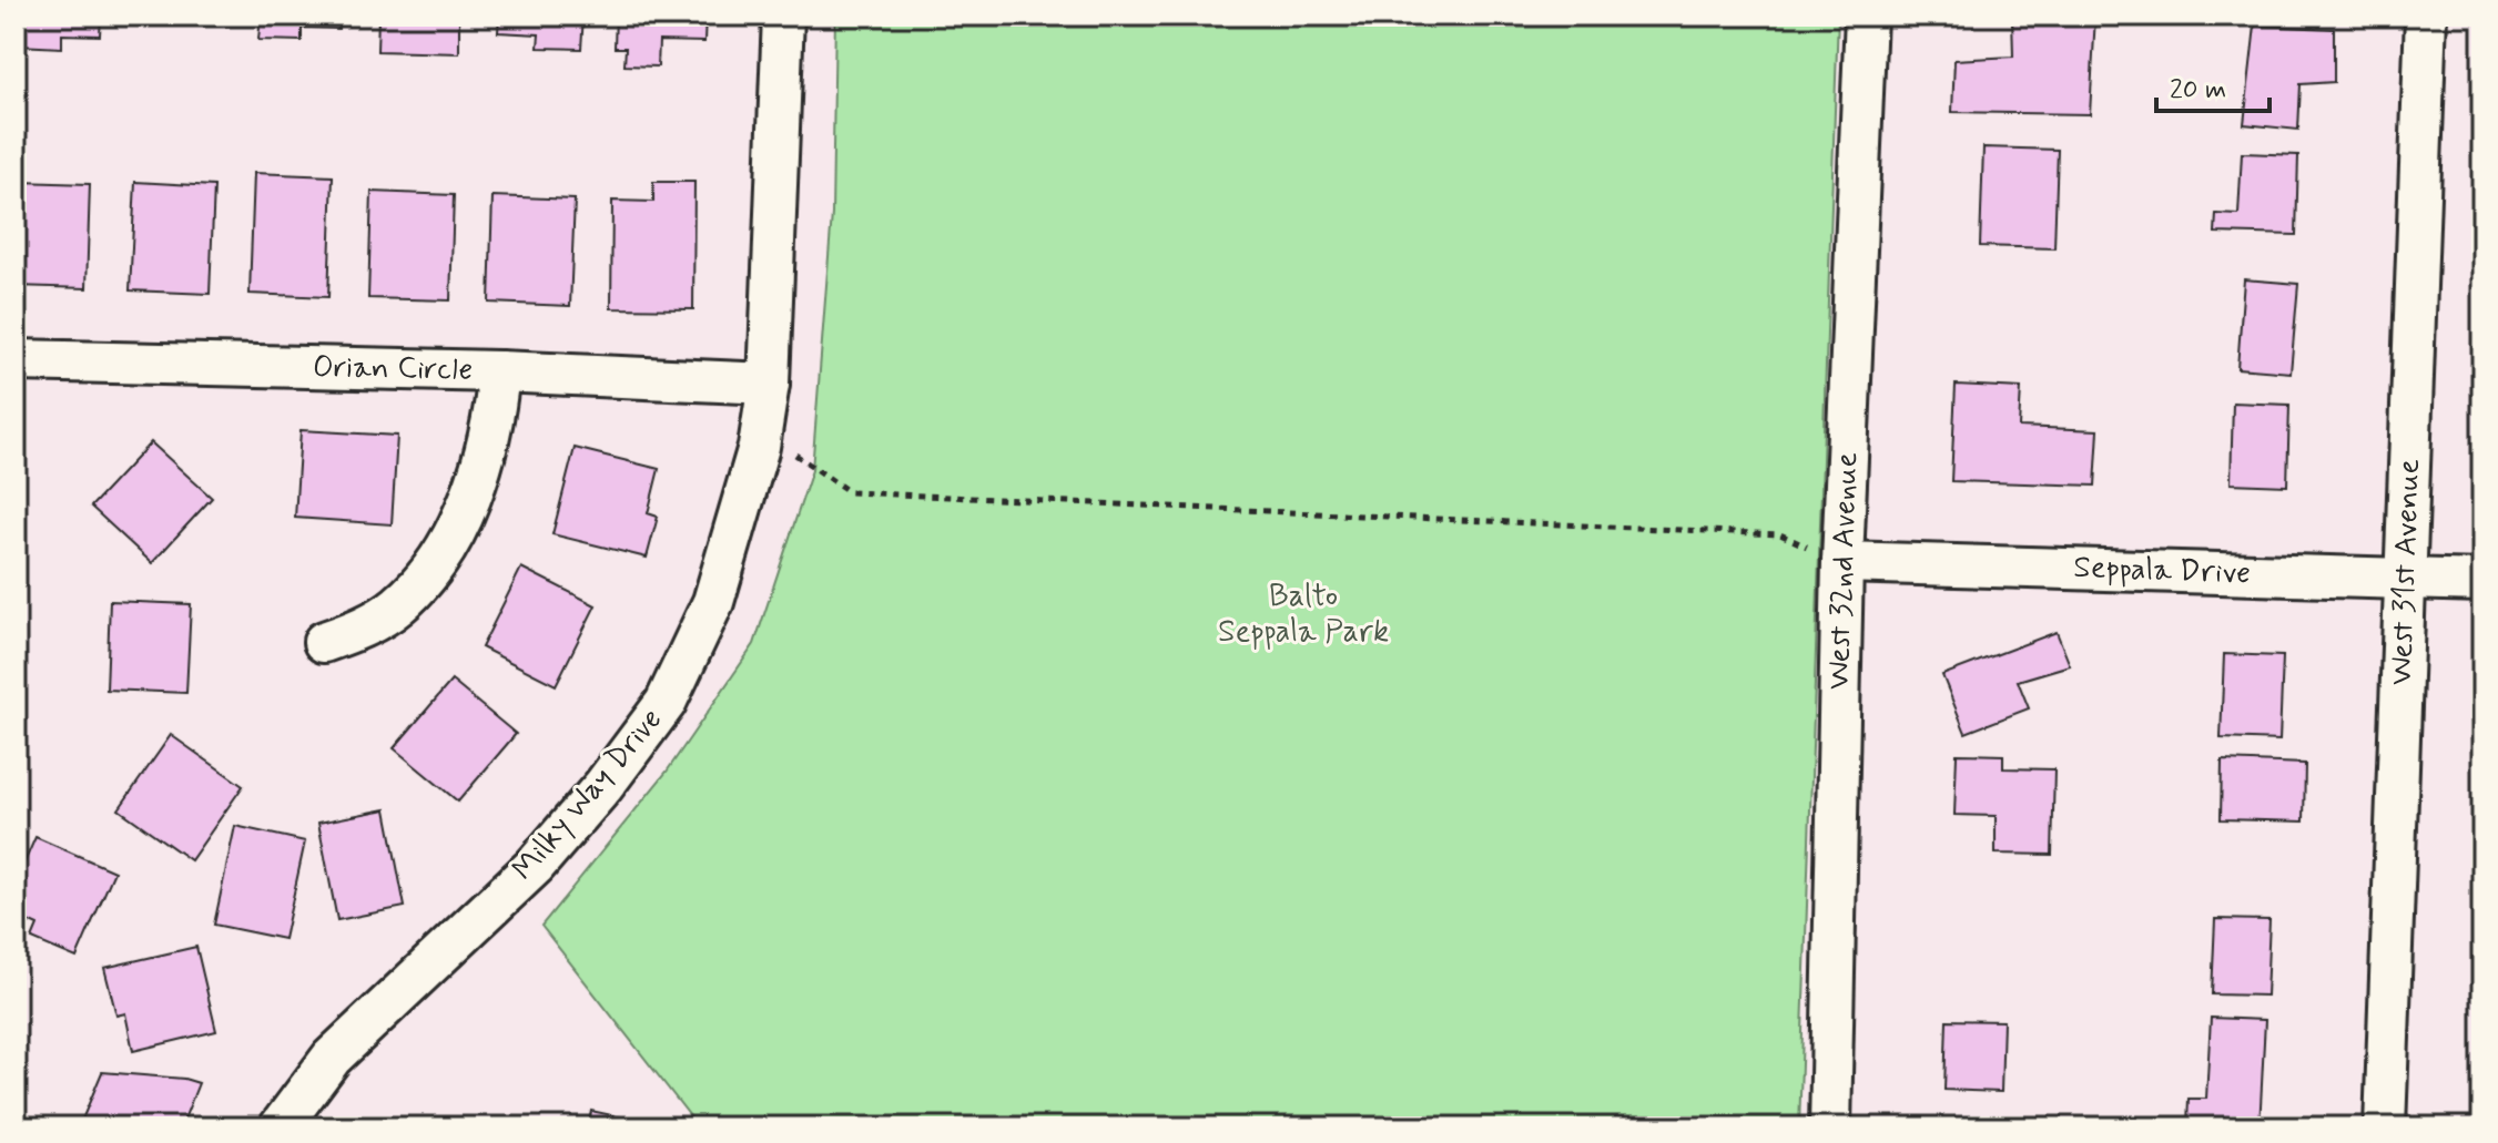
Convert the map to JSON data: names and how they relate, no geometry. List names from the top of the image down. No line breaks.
{"streets":{"street":["Orian Circle","West 32nd Avenue","Seppala Drive","West 31st Avenue","Milky Way Drive"]},"crossings":[["Orian Circle","Milky Way Drive"],["West 32nd Avenue","Seppala Drive"],["Seppala Drive","West 31st Avenue"]],"parks":["Balto Seppala Park"],"scale_bar":"20 m"}
